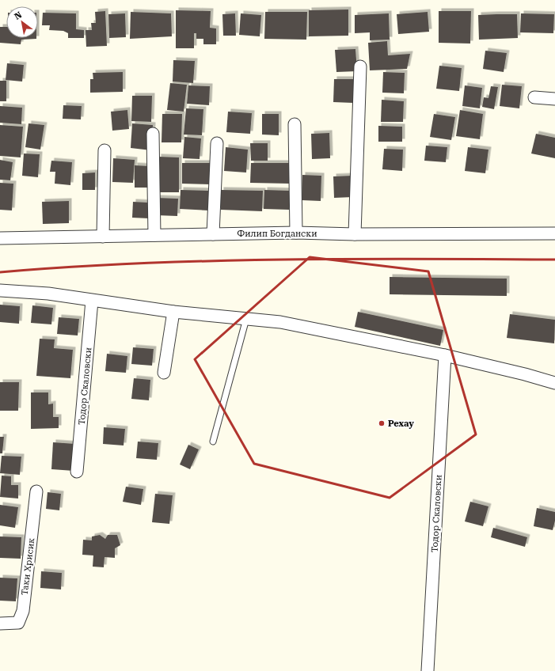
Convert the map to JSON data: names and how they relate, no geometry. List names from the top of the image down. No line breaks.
{"streets":{"street":["Филип Богдански","Тодор Скаловски","Таки Хрисик"]},"places":["Рехау"],"north":"top left"}
